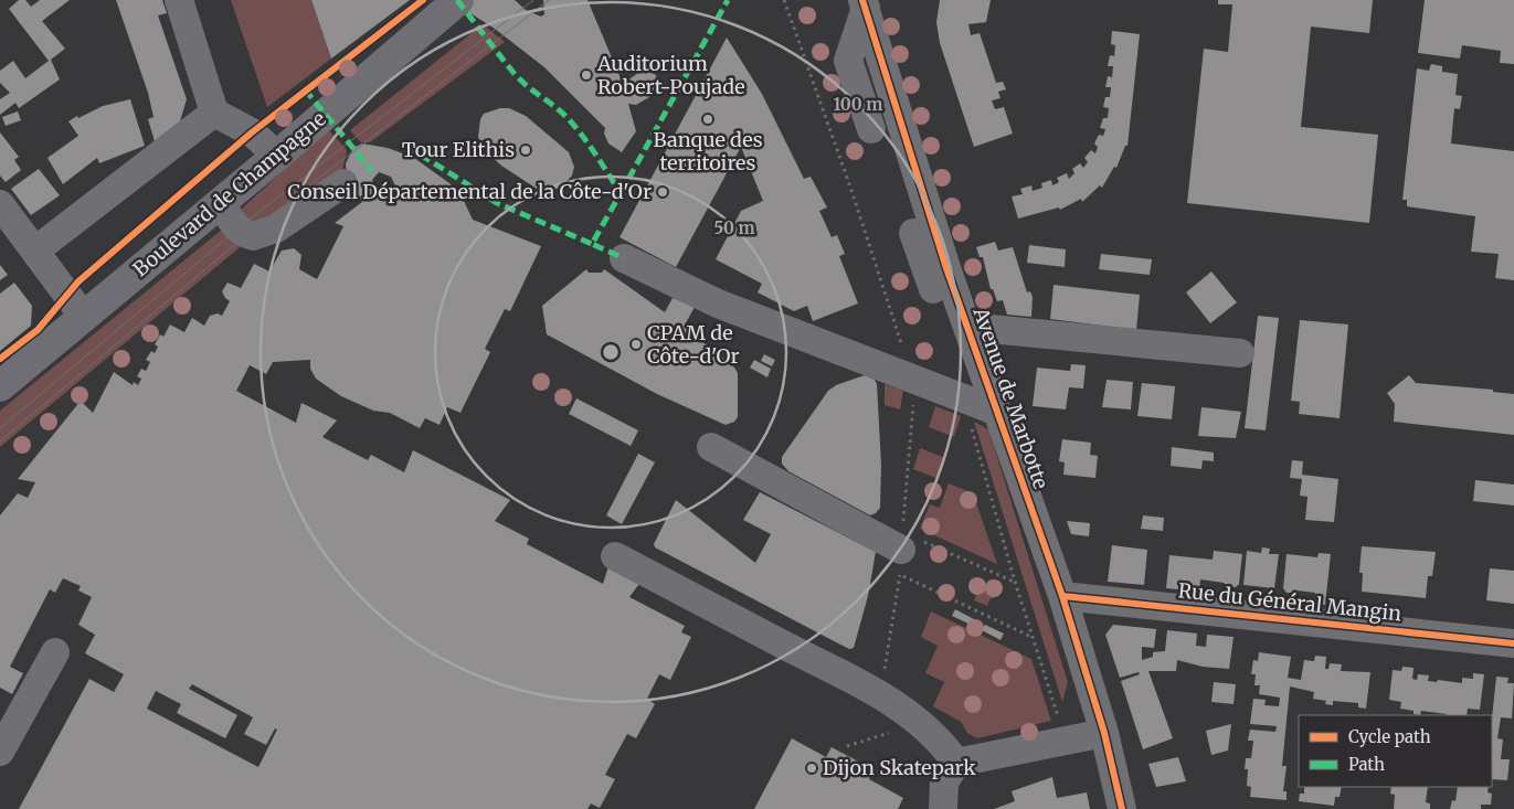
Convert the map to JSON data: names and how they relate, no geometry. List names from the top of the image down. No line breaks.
{"streets":{"main road":["Boulevard de Champagne"],"street":["Avenue de Marbotte","Rue du Général Mangin"]},"crossings":[["Avenue de Marbotte","Rue du Général Mangin"]],"places":["Auditorium Robert-Poujade","Banque des territoires","Tour Elithis","Conseil Départemental de la Côte-d'Or","CPAM de Côte-d'Or","Dijon Skatepark"],"legend":["Cycle path","Path"],"rings":["100 m","50 m"]}
